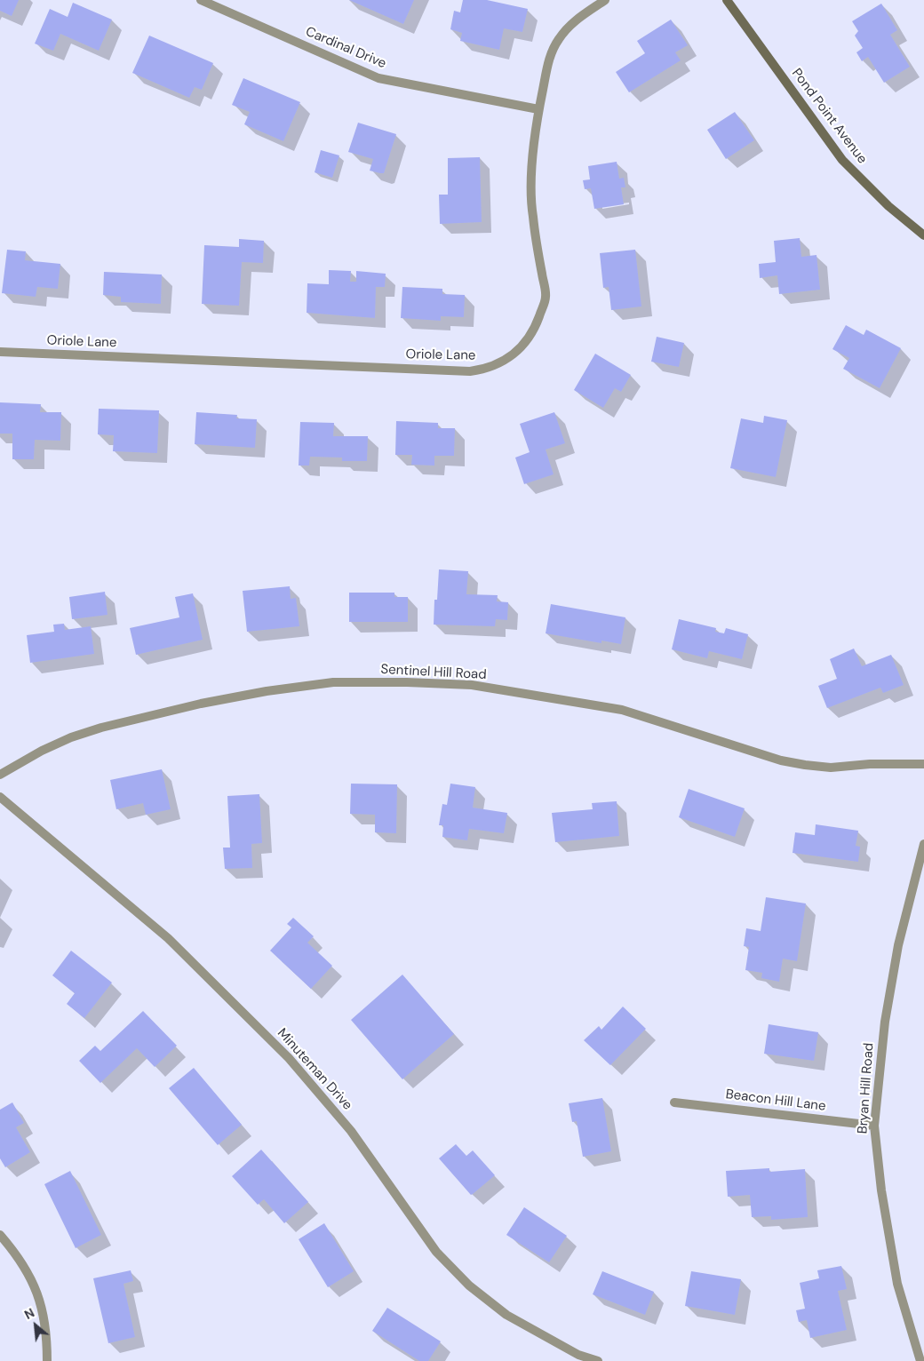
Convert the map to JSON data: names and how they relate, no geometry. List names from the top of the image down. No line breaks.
{"streets":{"main road":["Pond Point Avenue"],"street":["Cardinal Drive","Oriole Lane","Sentinel Hill Road","Minuteman Drive","Bryan Hill Road","Beacon Hill Lane"]},"crossings":[["Cardinal Drive","Oriole Lane"],["Bryan Hill Road","Beacon Hill Lane"]],"north":"top left"}
